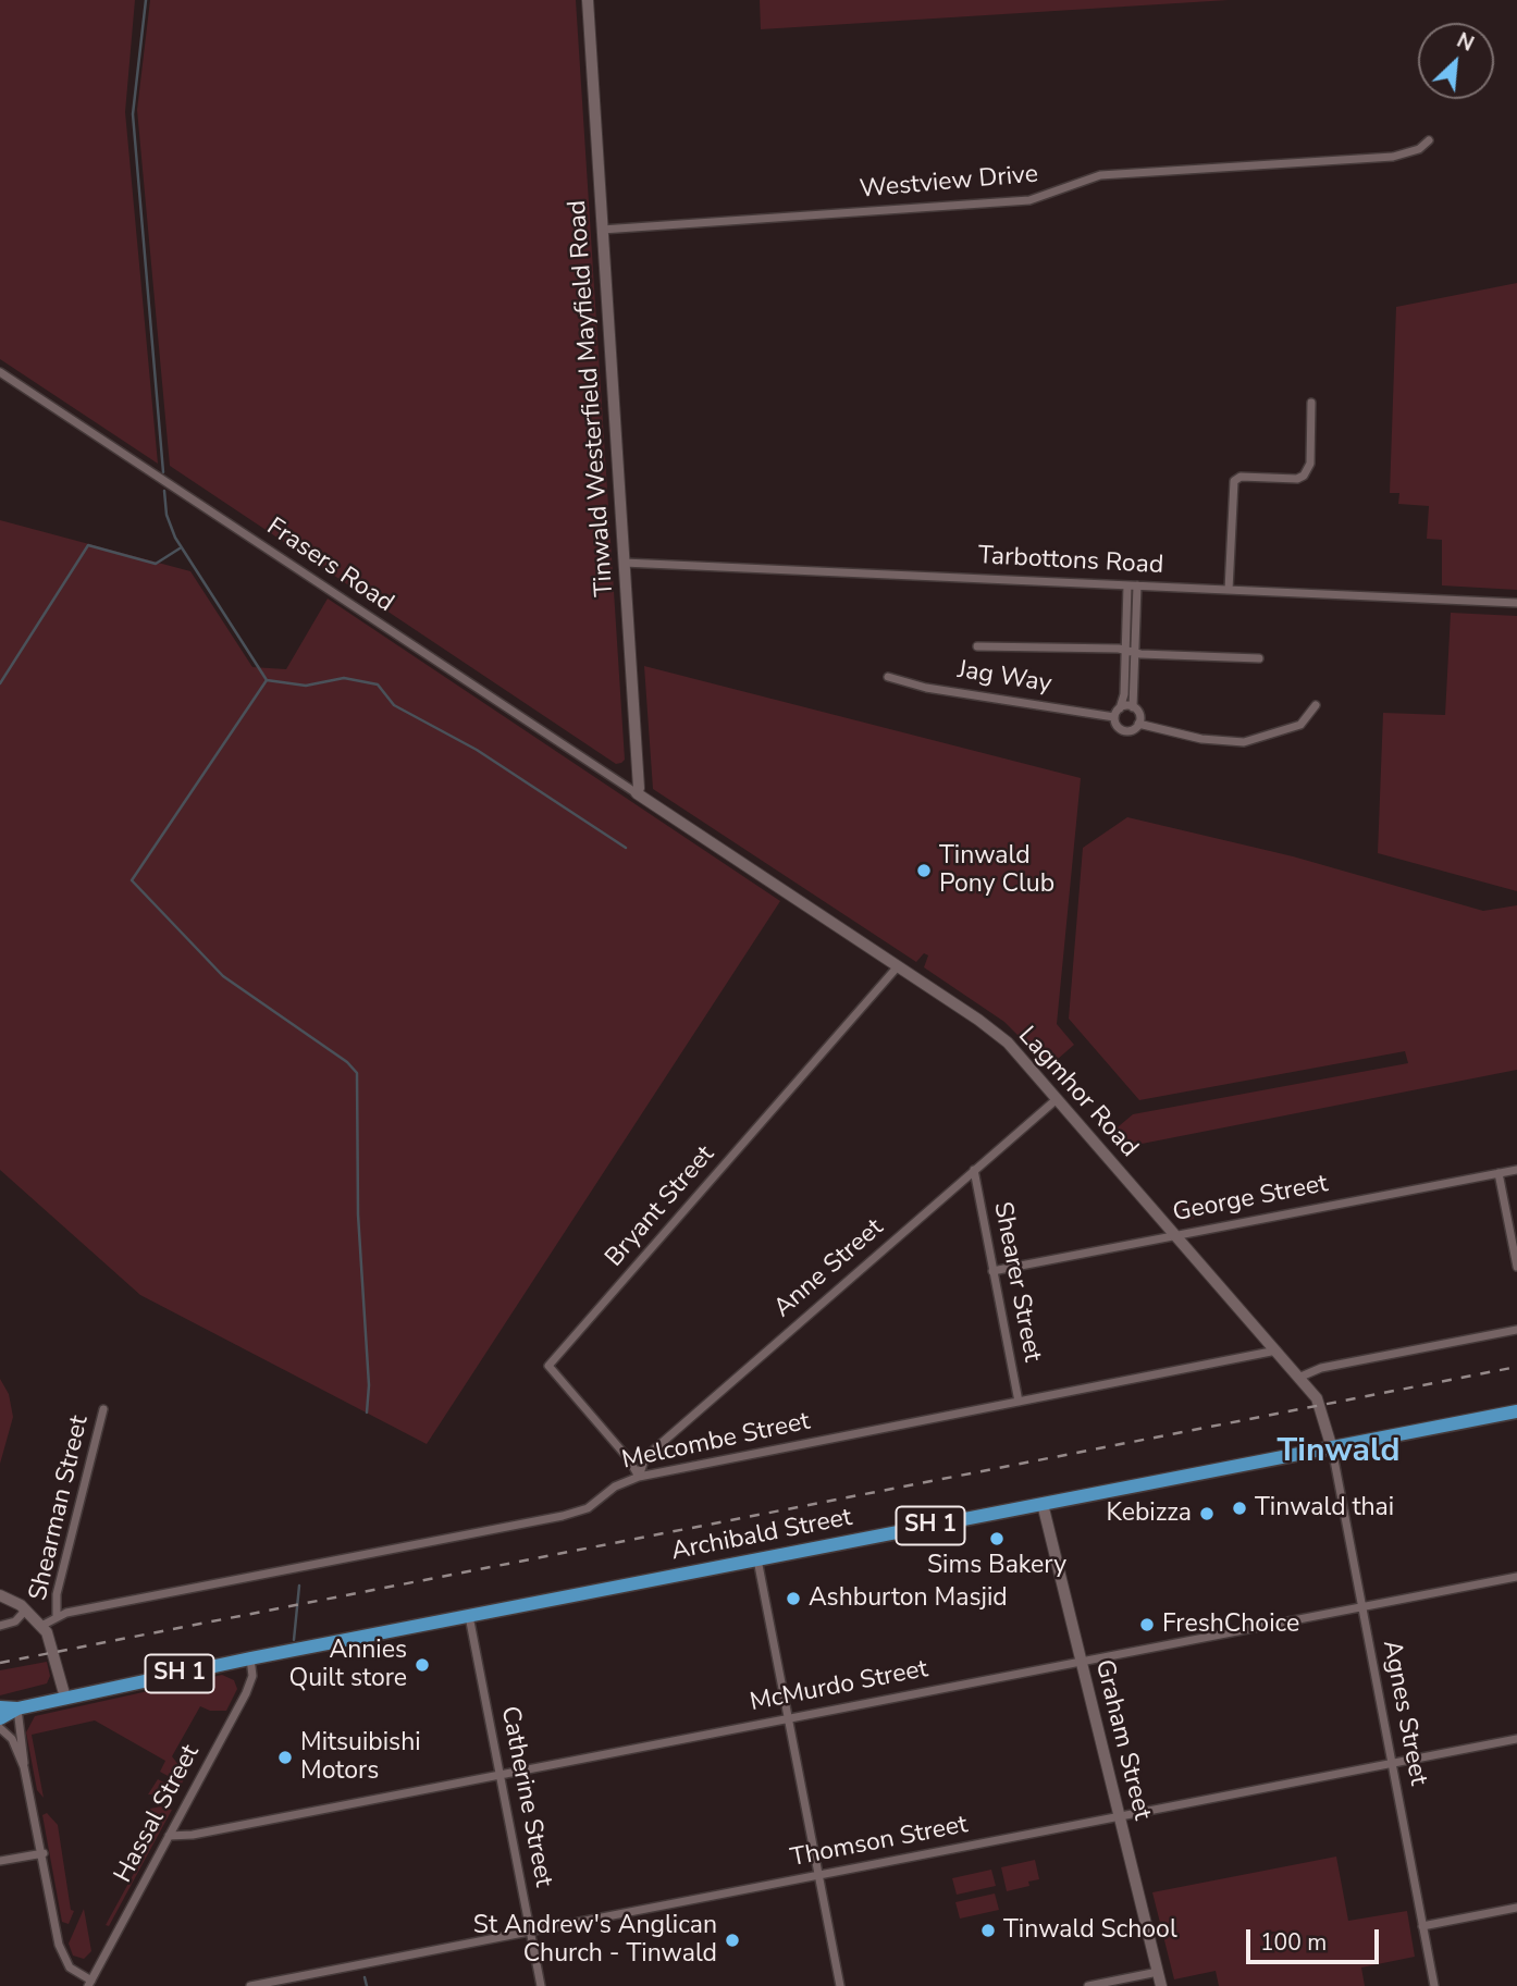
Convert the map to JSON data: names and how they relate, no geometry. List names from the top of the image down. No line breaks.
{"streets":{"highway":["SH 1","Archibald Street"],"street":["Westview Drive","Tinwald Westerfield Mayfield Road","Tarbottons Road","Frasers Road","Jag Way","Lagmhor Road","George Street","Bryant Street","Anne Street","Shearer Street","Melcombe Street","Shearman Street","McMurdo Street","Agnes Street","Graham Street","Catherine Street","Hassal Street","Thomson Street"]},"crossings":[["Westview Drive","Tinwald Westerfield Mayfield Road"],["Tinwald Westerfield Mayfield Road","Tarbottons Road"],["Tinwald Westerfield Mayfield Road","Frasers Road"],["Tinwald Westerfield Mayfield Road","Lagmhor Road"],["Frasers Road","Lagmhor Road"],["Lagmhor Road","George Street"],["Lagmhor Road","Bryant Street"],["Lagmhor Road","Anne Street"],["Lagmhor Road","Melcombe Street"],["Lagmhor Road","Archibald Street"],["Lagmhor Road","Agnes Street"],["George Street","Shearer Street"],["Bryant Street","Anne Street"],["Bryant Street","Melcombe Street"],["Anne Street","Shearer Street"],["Anne Street","Melcombe Street"],["Shearer Street","Melcombe Street"],["Melcombe Street","Shearman Street"],["Archibald Street","Agnes Street"],["Archibald Street","Graham Street"],["Archibald Street","Catherine Street"],["Archibald Street","Hassal Street"],["McMurdo Street","Agnes Street"],["McMurdo Street","Graham Street"],["McMurdo Street","Catherine Street"],["McMurdo Street","Hassal Street"],["Agnes Street","Thomson Street"],["Graham Street","Thomson Street"],["Catherine Street","Thomson Street"]],"districts":["Tinwald"],"places":["Tinwald Pony Club","Tinwald thai","Kebizza","Sims Bakery","Ashburton Masjid","FreshChoice","Annies Quilt store","Mitsuibishi Motors","Tinwald School","St Andrew's Anglican Church - Tinwald"],"scale_bar":"100 m","north":"top right"}
